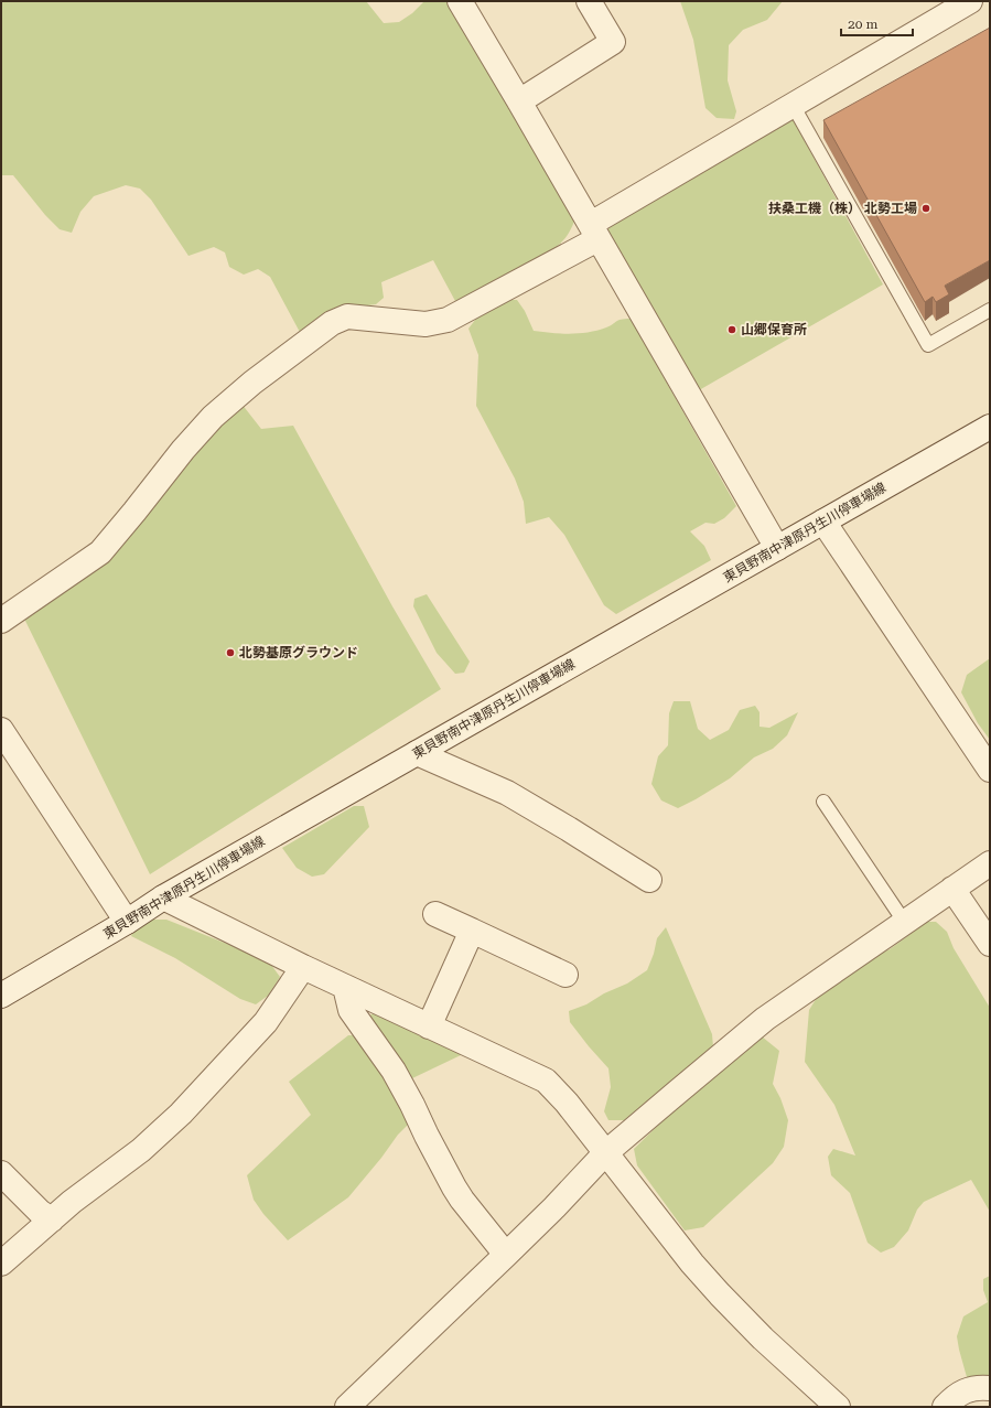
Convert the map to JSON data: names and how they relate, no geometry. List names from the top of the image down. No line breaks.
{"streets":{"street":["東貝野南中津原丹生川停車場線"]},"places":["扶桑工機（株） 北勢工場","山郷保育所","北勢基原グラウンド"],"scale_bar":"20 m"}
